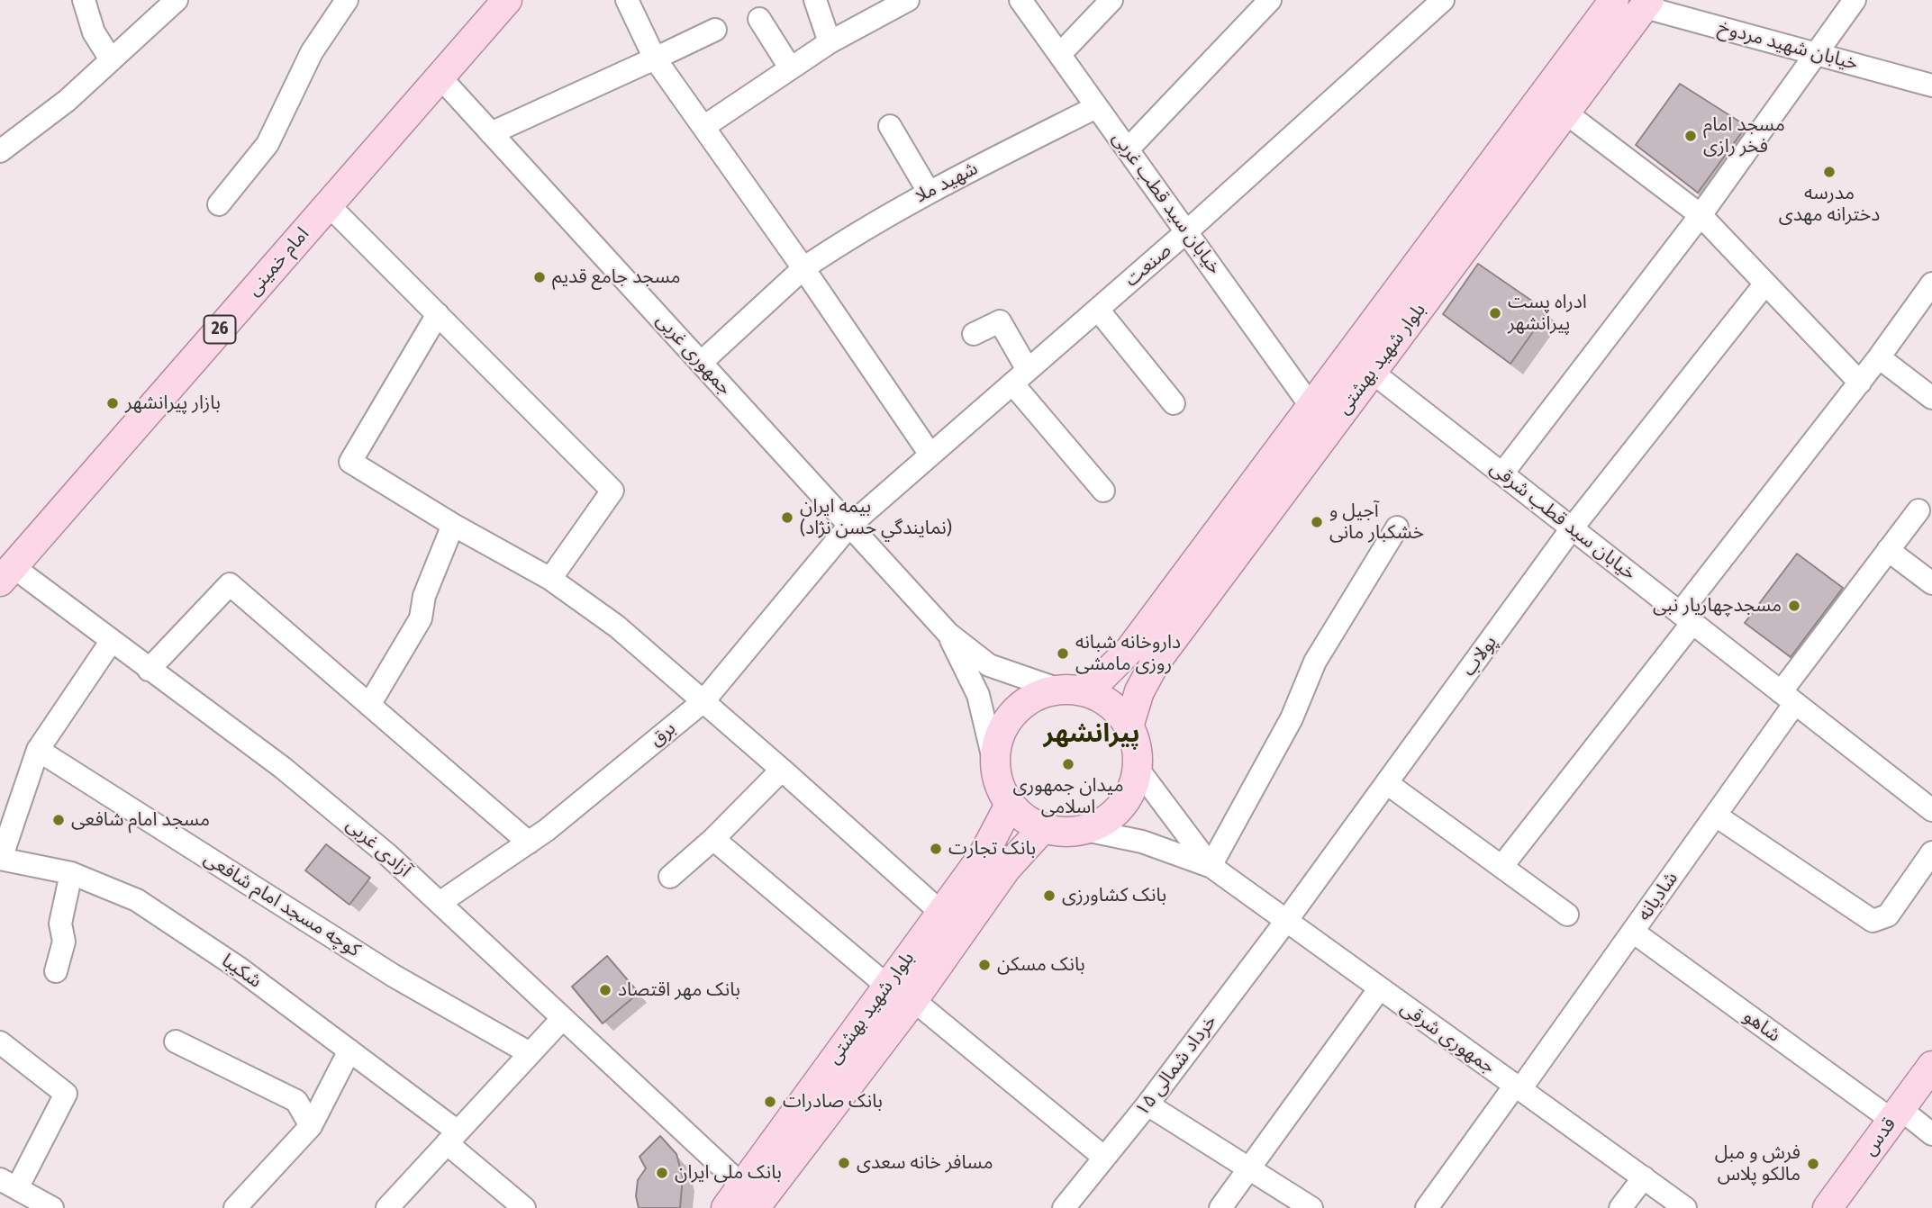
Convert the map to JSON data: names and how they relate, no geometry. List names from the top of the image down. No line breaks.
{"streets":{"main road":["امام خمینی","26","بلوار شهید بهشتی","قدس"],"street":["خیابان شهید مردوخ","شهید ملا","خیابان سید قطب غربی","صنعت","جمهوری غربی","خیابان سید قطب شرقی","پولاب","برق","آزادی غربی","شادیانه","کوچه مسجد امام شافعی","شکیبا","شاهو","جمهوری شرقی","۱۵ خرداد شمالی"]},"crossings":[["خیابان شهید مردوخ","بلوار شهید بهشتی"],["شهید ملا","خیابان سید قطب غربی"],["شهید ملا","جمهوری غربی"],["خیابان سید قطب غربی","صنعت"],["خیابان سید قطب غربی","بلوار شهید بهشتی"],["امام خمینی","جمهوری غربی"],["امام خمینی","آزادی غربی"],["صنعت","جمهوری غربی"],["صنعت","برق"],["جمهوری غربی","برق"],["بلوار شهید بهشتی","خیابان سید قطب شرقی"],["بلوار شهید بهشتی","آزادی غربی"],["خیابان سید قطب شرقی","پولاب"],["خیابان سید قطب شرقی","شادیانه"],["پولاب","جمهوری شرقی"],["پولاب","۱۵ خرداد شمالی"],["برق","آزادی غربی"],["شادیانه","شاهو"],["شادیانه","جمهوری شرقی"],["شاهو","قدس"],["جمهوری شرقی","۱۵ خرداد شمالی"]],"districts":["پیرانشهر"],"places":["مسجد امام فخر رازی","مدرسه دخترانه مهدی","مسجد جامع قدیم","ادراه پست پیرانشهر","بازار پیرانشهر","بيمه ايران (نمايندگي حسن نژاد)","آجیل و خشکبار مانی","مسجدچهاریار نبی","داروخانه شبانه روزی مامشی","میدان جمهوری اسلامی","مسجد امام شافعی","بانک تجارت","بانک کشاورزی","بانک مسکن","بانک مهر اقتصاد","بانک صادرات","مسافر خانه سعدی","فرش و مبل مالکو پلاس","بانک ملی ایران"]}
